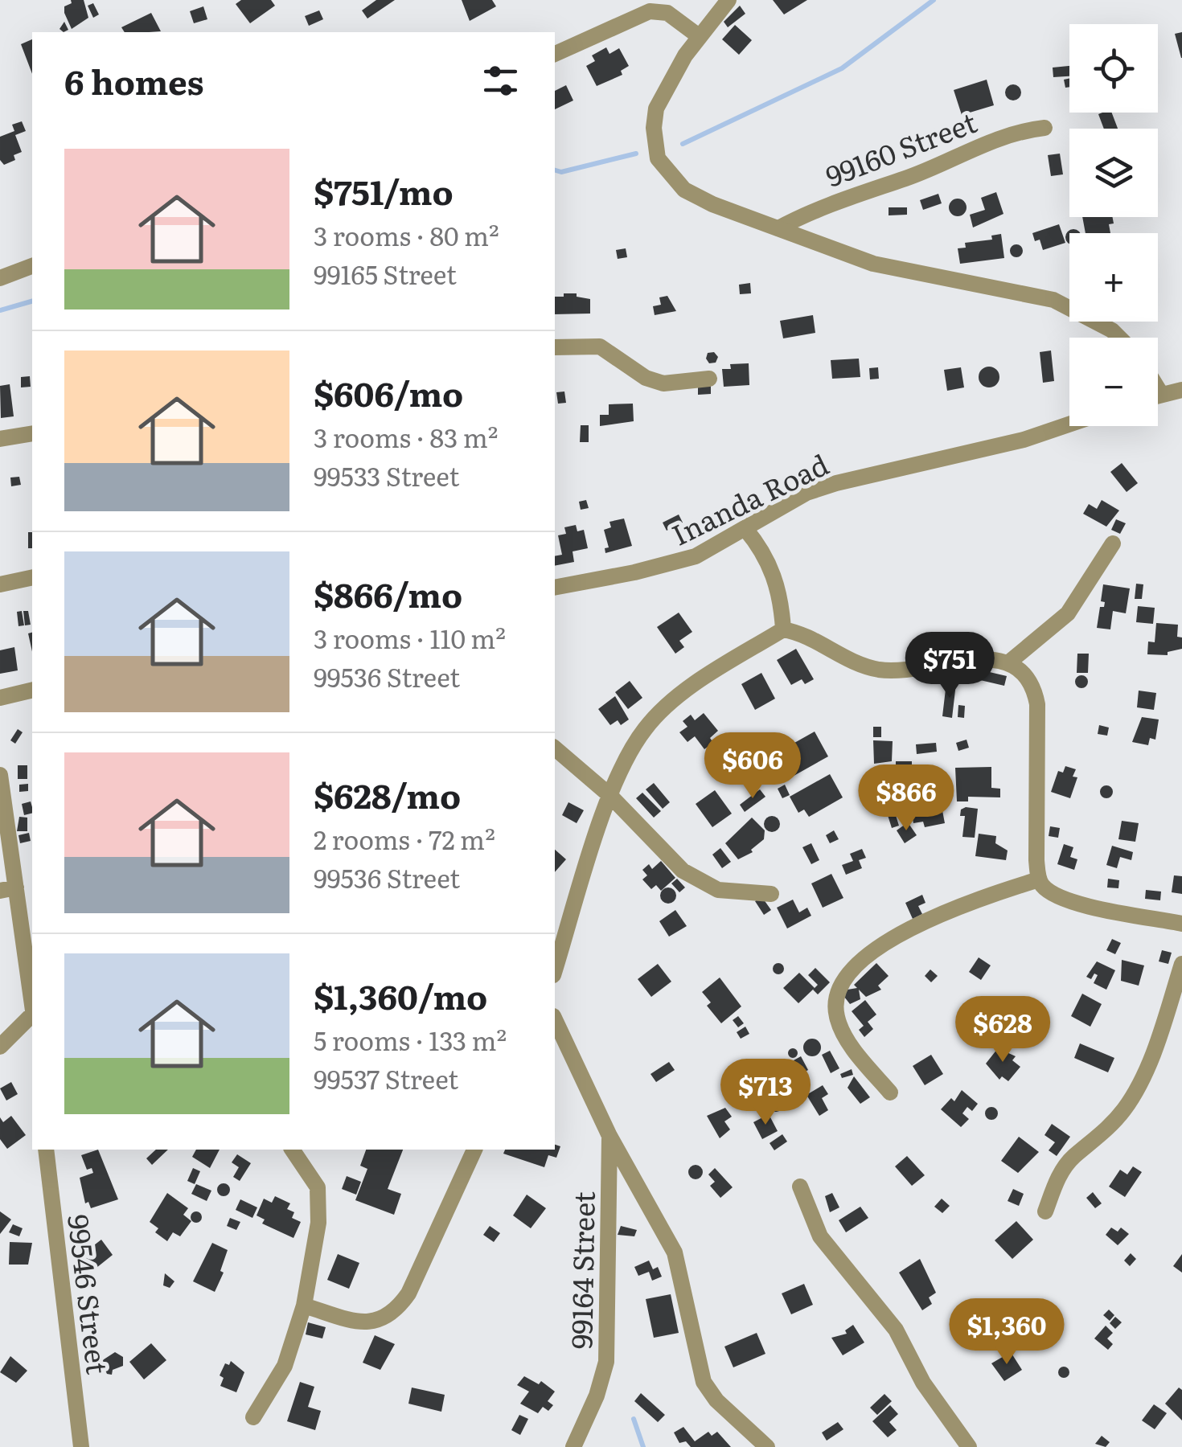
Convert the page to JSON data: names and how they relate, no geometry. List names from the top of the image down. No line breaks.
{"streets":{"street":["99160 Street","Inanda Road","99164 Street","99546 Street"]},"page":{"map_buttons":["+","−"],"heading":"6 homes","list":[{"name":"$751/mo","note":"3 rooms · 80 m² · 99165 Street"},{"name":"$606/mo","note":"3 rooms · 83 m² · 99533 Street"},{"name":"$866/mo","note":"3 rooms · 110 m² · 99536 Street"},{"name":"$628/mo","note":"2 rooms · 72 m² · 99536 Street"},{"name":"$1,360/mo","note":"5 rooms · 133 m² · 99537 Street"}],"price":["$751","$606","$866","$628","$713","$1,360"]}}
